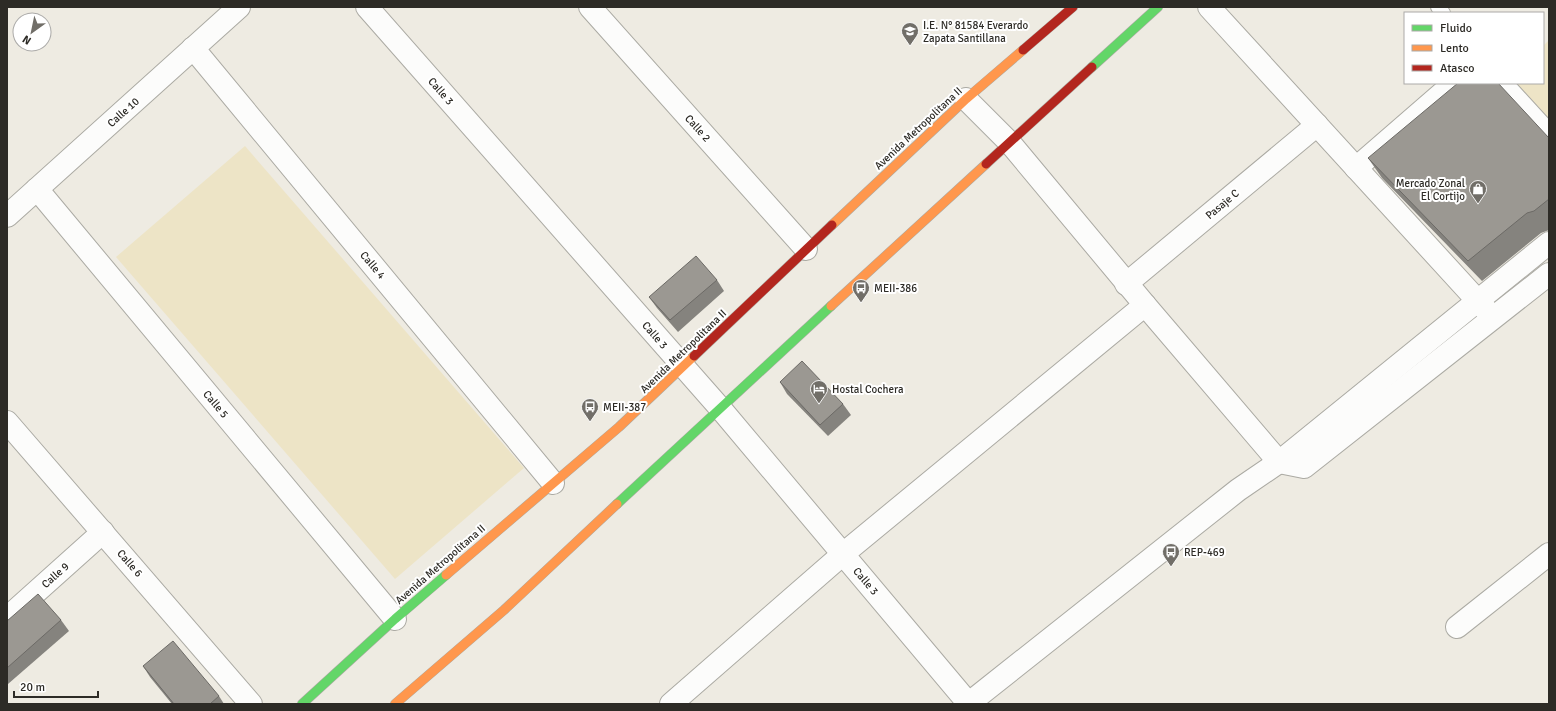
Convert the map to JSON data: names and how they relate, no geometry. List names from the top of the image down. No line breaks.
{"streets":{"main road":["Avenida Metropolitana II"],"street":["Calle 3","Calle 10","Calle 2","Pasaje C","Calle 4","Calle 5","Calle 6","Calle 9"]},"crossings":[["Calle 3","Avenida Metropolitana II"],["Calle 10","Calle 4"],["Calle 10","Calle 5"],["Calle 2","Avenida Metropolitana II"],["Avenida Metropolitana II","Calle 4"],["Avenida Metropolitana II","Calle 5"],["Calle 6","Calle 9"]],"places":{"school or university":["I.E. N° 81584 Everardo Zapata Santillana"],"shop":["Mercado Zonal El Cortijo"],"bus stop":["MEII-386","MEII-387","REP-469"],"hotel":["Hostal Cochera"]},"legend":["Fluido","Lento","Atasco"],"scale_bar":"20 m","north":"bottom left"}
